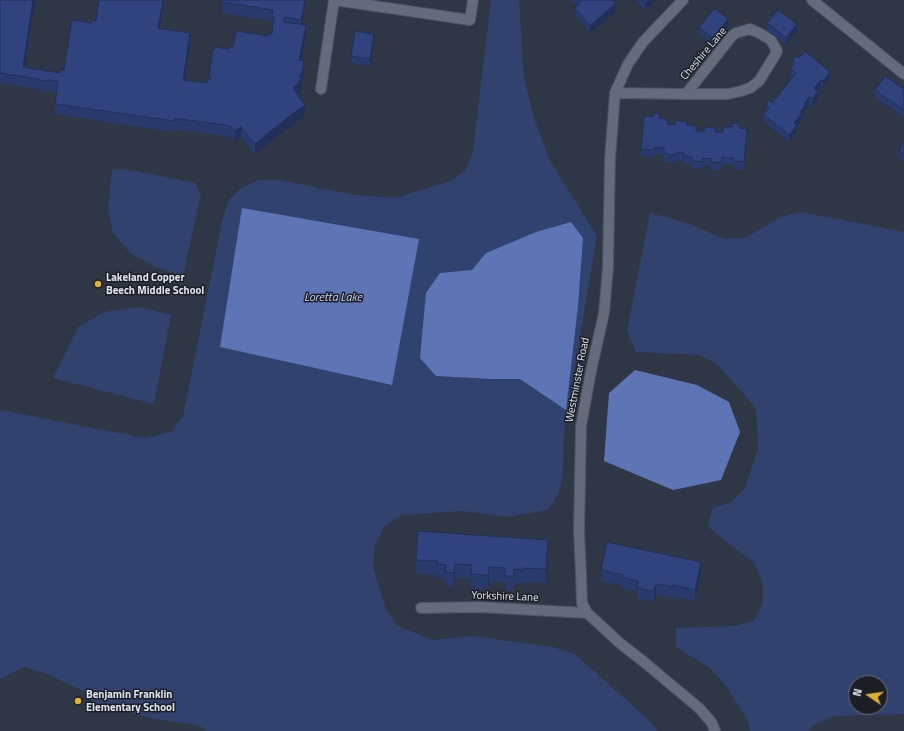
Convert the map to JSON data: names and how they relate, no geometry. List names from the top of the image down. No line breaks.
{"streets":{"street":["Cheshire Lane","Westminster Road","Yorkshire Lane"]},"crossings":[["Westminster Road","Yorkshire Lane"]],"water":["Loretta Lake"],"places":["Lakeland Copper Beech Middle School","Benjamin Franklin Elementary School"],"north":"left"}
